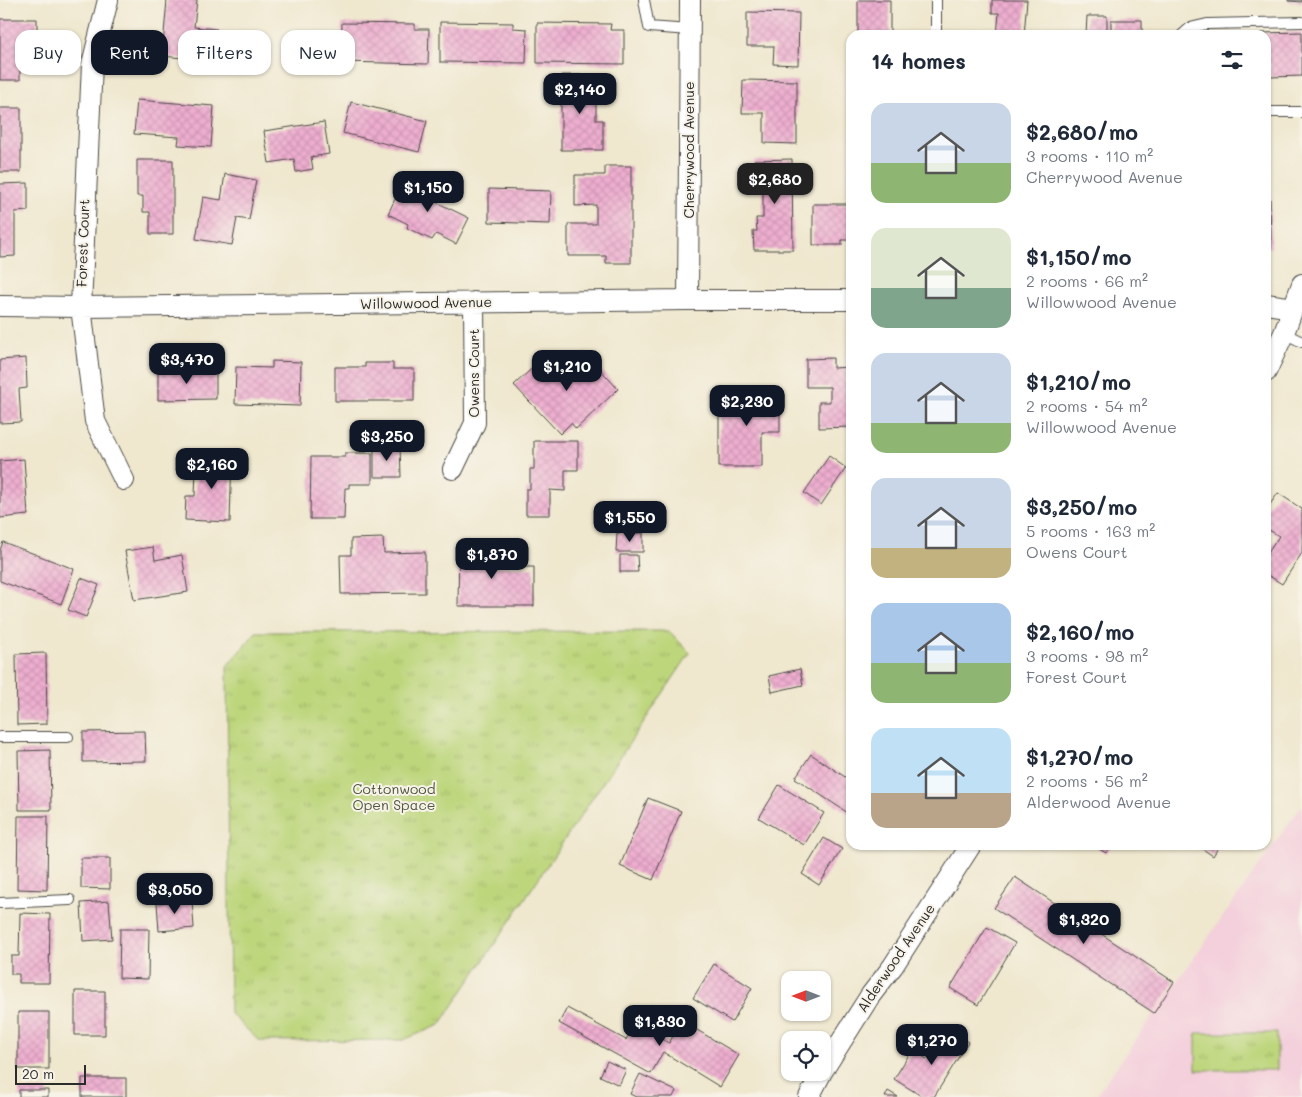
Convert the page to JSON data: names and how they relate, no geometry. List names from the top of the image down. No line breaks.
{"streets":{"street":["Cherrywood Avenue","Forest Court","Willowwood Avenue","Owens Court","Alderwood Avenue"]},"crossings":[["Cherrywood Avenue","Willowwood Avenue"],["Forest Court","Willowwood Avenue"],["Willowwood Avenue","Owens Court"]],"parks":["Cottonwood Open Space"],"scale_bar":"20 m","north":"left","page":{"chip":["Buy","Rent","Filters","New"],"heading":"14 homes","price":["$2,140","$2,680","$1,150","$3,470","$1,210","$2,230","$3,250","$2,160","$1,550","$1,870","$3,050","$1,320","$1,830","$1,270"],"list":[{"name":"$2,680/mo","note":"3 rooms · 110 m² · Cherrywood Avenue"},{"name":"$1,150/mo","note":"2 rooms · 66 m² · Willowwood Avenue"},{"name":"$1,210/mo","note":"2 rooms · 54 m² · Willowwood Avenue"},{"name":"$3,250/mo","note":"5 rooms · 163 m² · Owens Court"},{"name":"$2,160/mo","note":"3 rooms · 98 m² · Forest Court"},{"name":"$1,270/mo","note":"2 rooms · 56 m² · Alderwood Avenue"}],"scale":"20 m"}}
